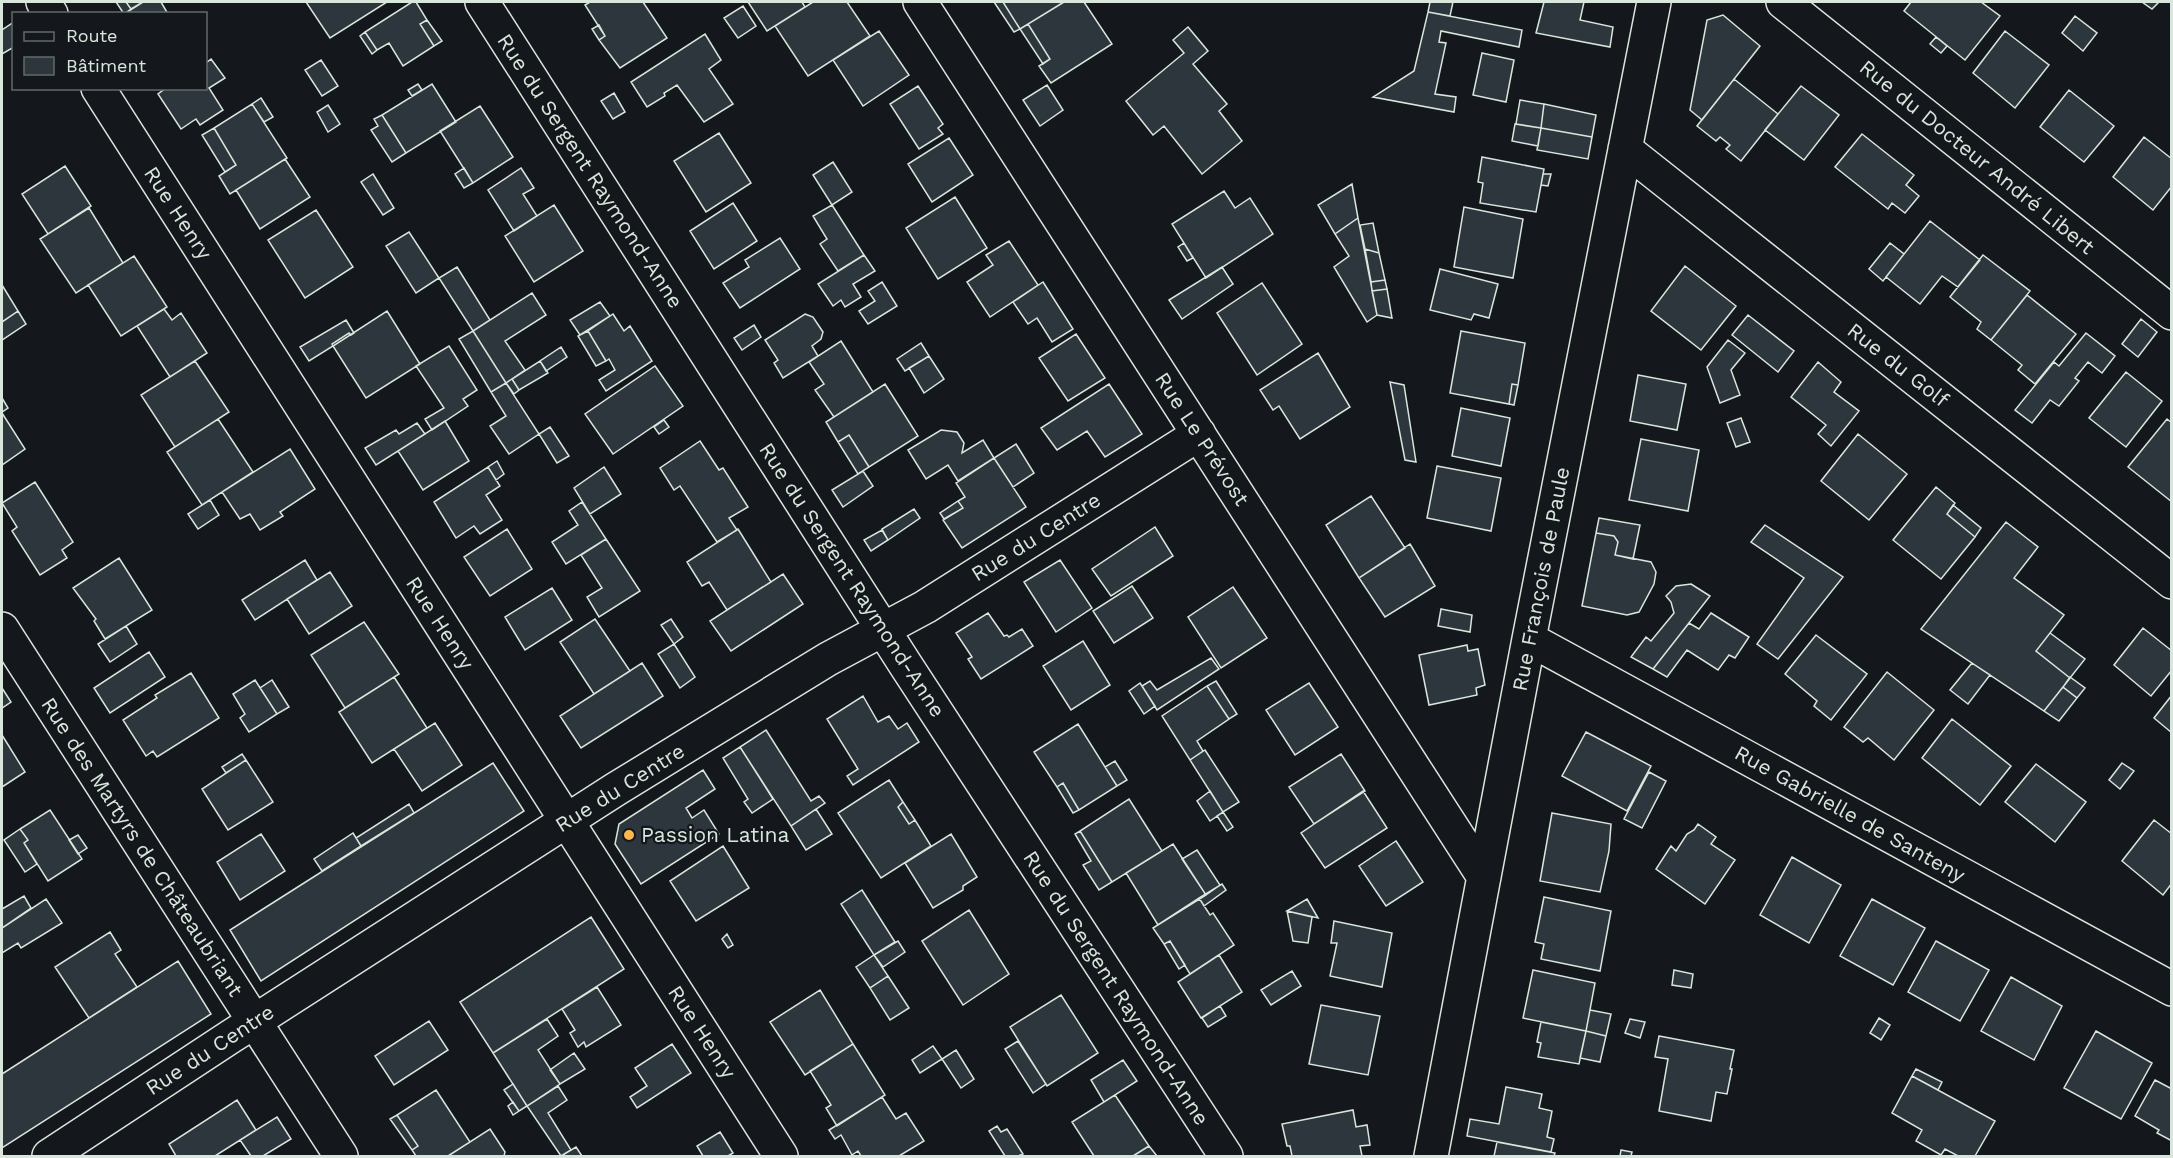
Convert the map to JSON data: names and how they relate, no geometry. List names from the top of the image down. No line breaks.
{"streets":{"street":["Rue du Docteur André Libert","Rue du Sergent Raymond-Anne","Rue Henry","Rue du Golf","Rue Le Prévost","Rue du Centre","Rue François de Paule","Rue Gabrielle de Santeny","Rue des Martyrs de Châteaubriant"]},"crossings":[["Rue du Sergent Raymond-Anne","Rue du Centre"],["Rue Henry","Rue du Centre"],["Rue du Golf","Rue François de Paule"],["Rue Le Prévost","Rue du Centre"],["Rue Le Prévost","Rue François de Paule"],["Rue du Centre","Rue des Martyrs de Châteaubriant"],["Rue François de Paule","Rue Gabrielle de Santeny"]],"places":["Passion Latina"],"legend":["Route","Bâtiment"]}
